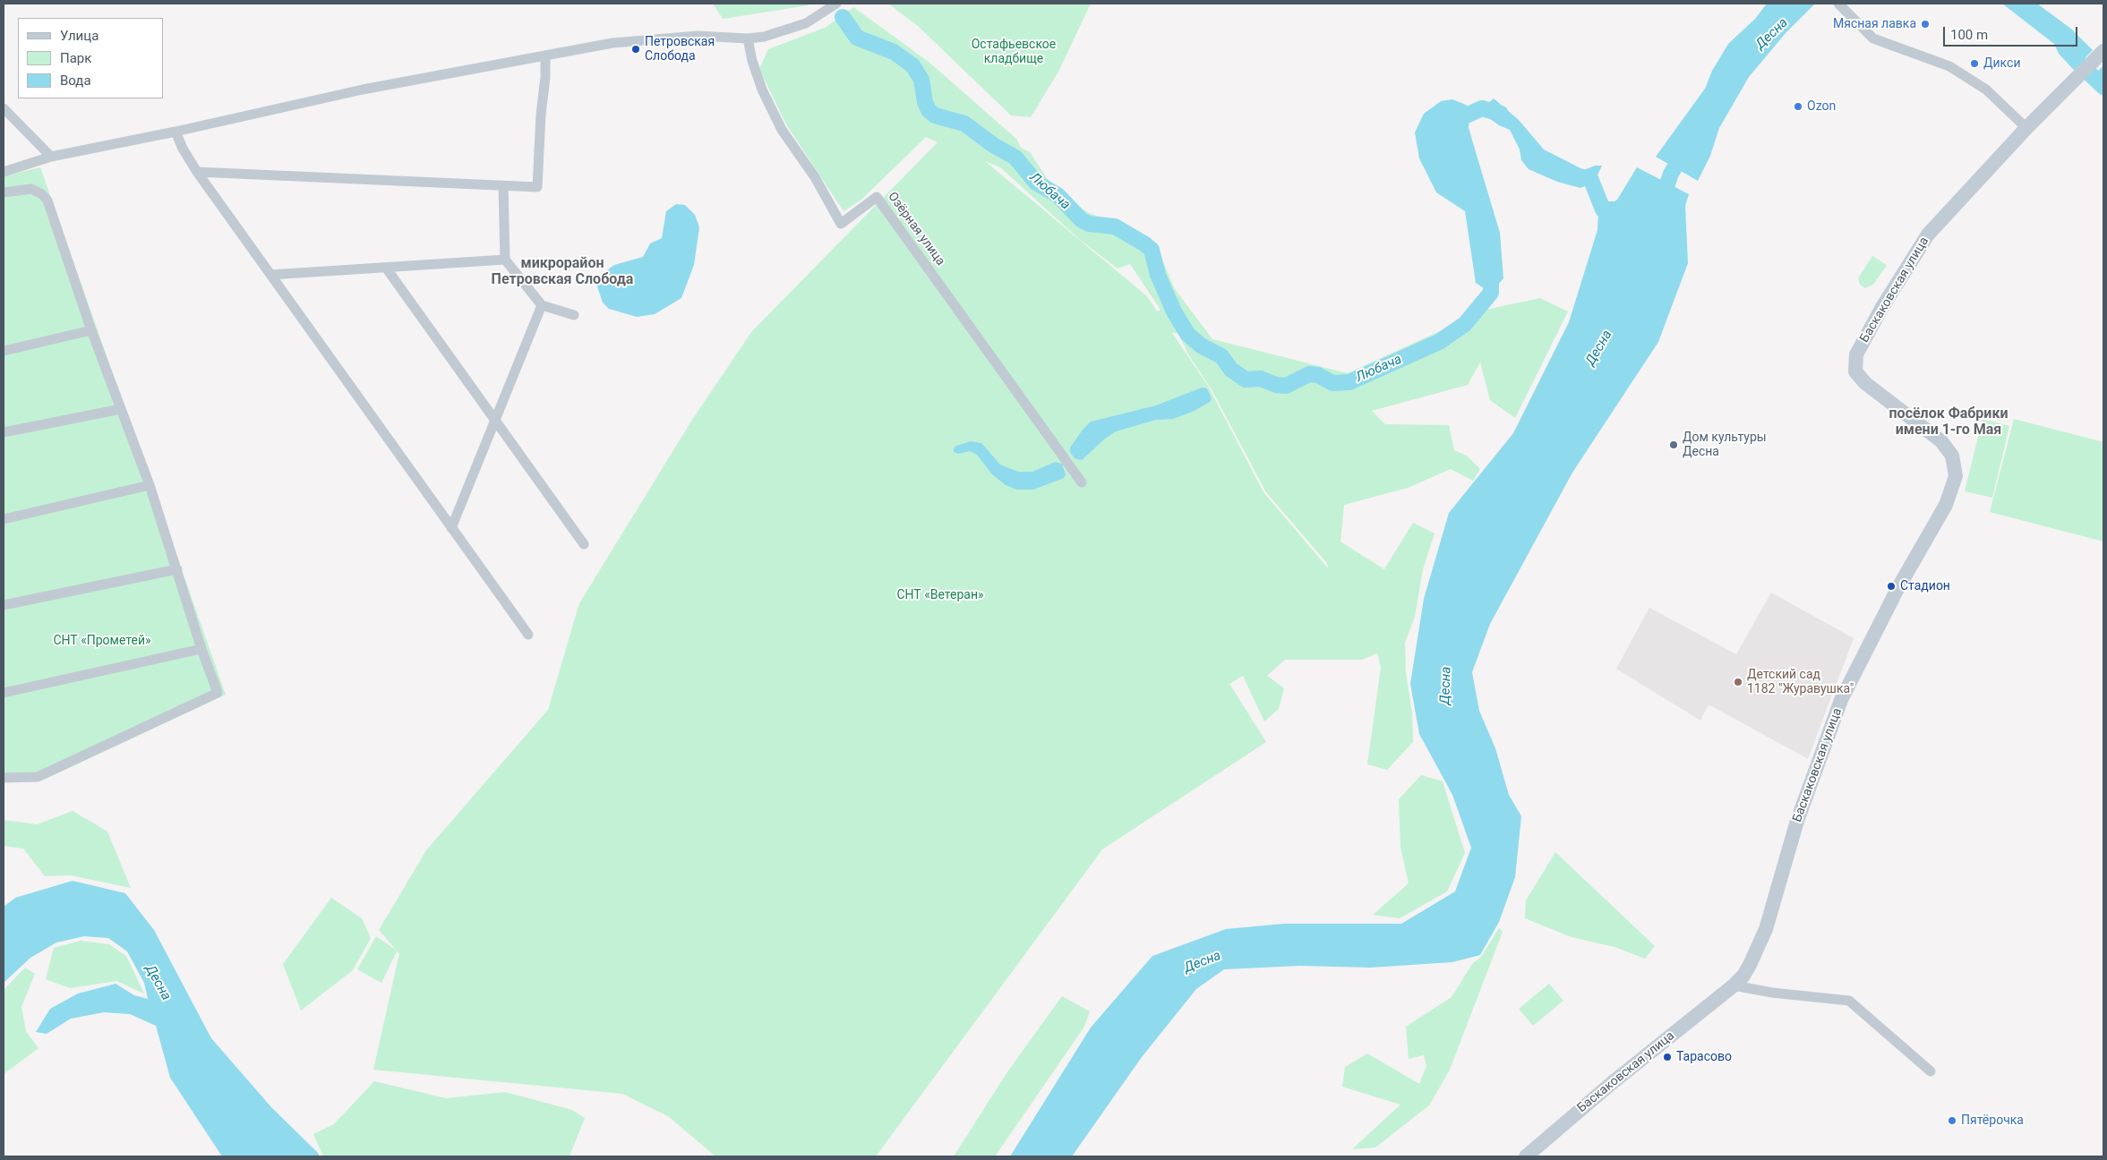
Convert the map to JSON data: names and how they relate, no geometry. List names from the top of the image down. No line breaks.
{"streets":{"street":["Озёрная улица","Баскаковская улица"]},"districts":["микрорайон Петровская Слобода","посёлок Фабрики имени 1-го Мая"],"water":["Десна","Любача"],"parks":["Остафьевское кладбище","СНТ «Ветеран»","СНТ «Прометей»"],"places":["Мясная лавка","Петровская Слобода","Дикси","Ozon","Дом культуры Десна","Стадион","Детский сад 1182 \"Журавушка\"","Тарасово","Пятёрочка"],"legend":["Улица","Парк","Вода"],"scale_bar":"100 m"}
